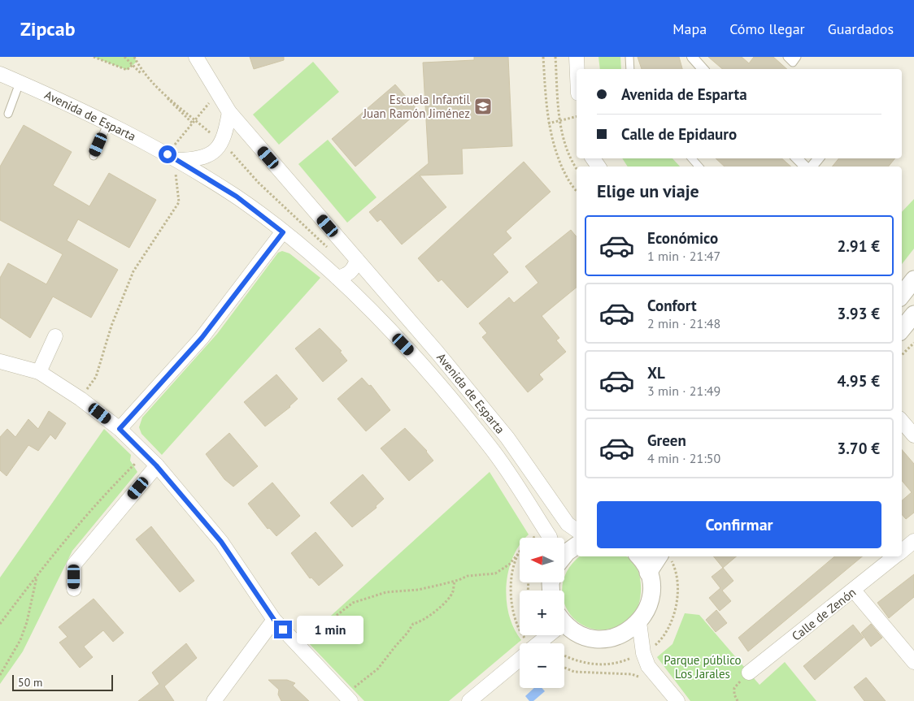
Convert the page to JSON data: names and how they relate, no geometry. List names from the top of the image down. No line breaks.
{"streets":{"street":["Avenida de Esparta","Calle de Zenón"]},"parks":["Parque público Los Jarales"],"places":{"school or university":["Escuela Infantil Juan Ramón Jiménez"]},"scale_bar":"50 m","north":"left","page":{"header":"Zipcab","nav":["Mapa","Cómo llegar","Guardados"],"banner":["Avenida de Esparta","Calle de Epidauro"],"heading":"Elige un viaje","list":[{"name":"Económico","note":"1 min · 21:47","value":"2.91 €"},{"name":"Confort","note":"2 min · 21:48","value":"3.93 €"},{"name":"XL","note":"3 min · 21:49","value":"4.95 €"},{"name":"Green","note":"4 min · 21:50","value":"3.70 €"}],"buttons":"Confirmar","map_buttons":["+","−"],"bubble":"1 min","scale":"50 m"}}
